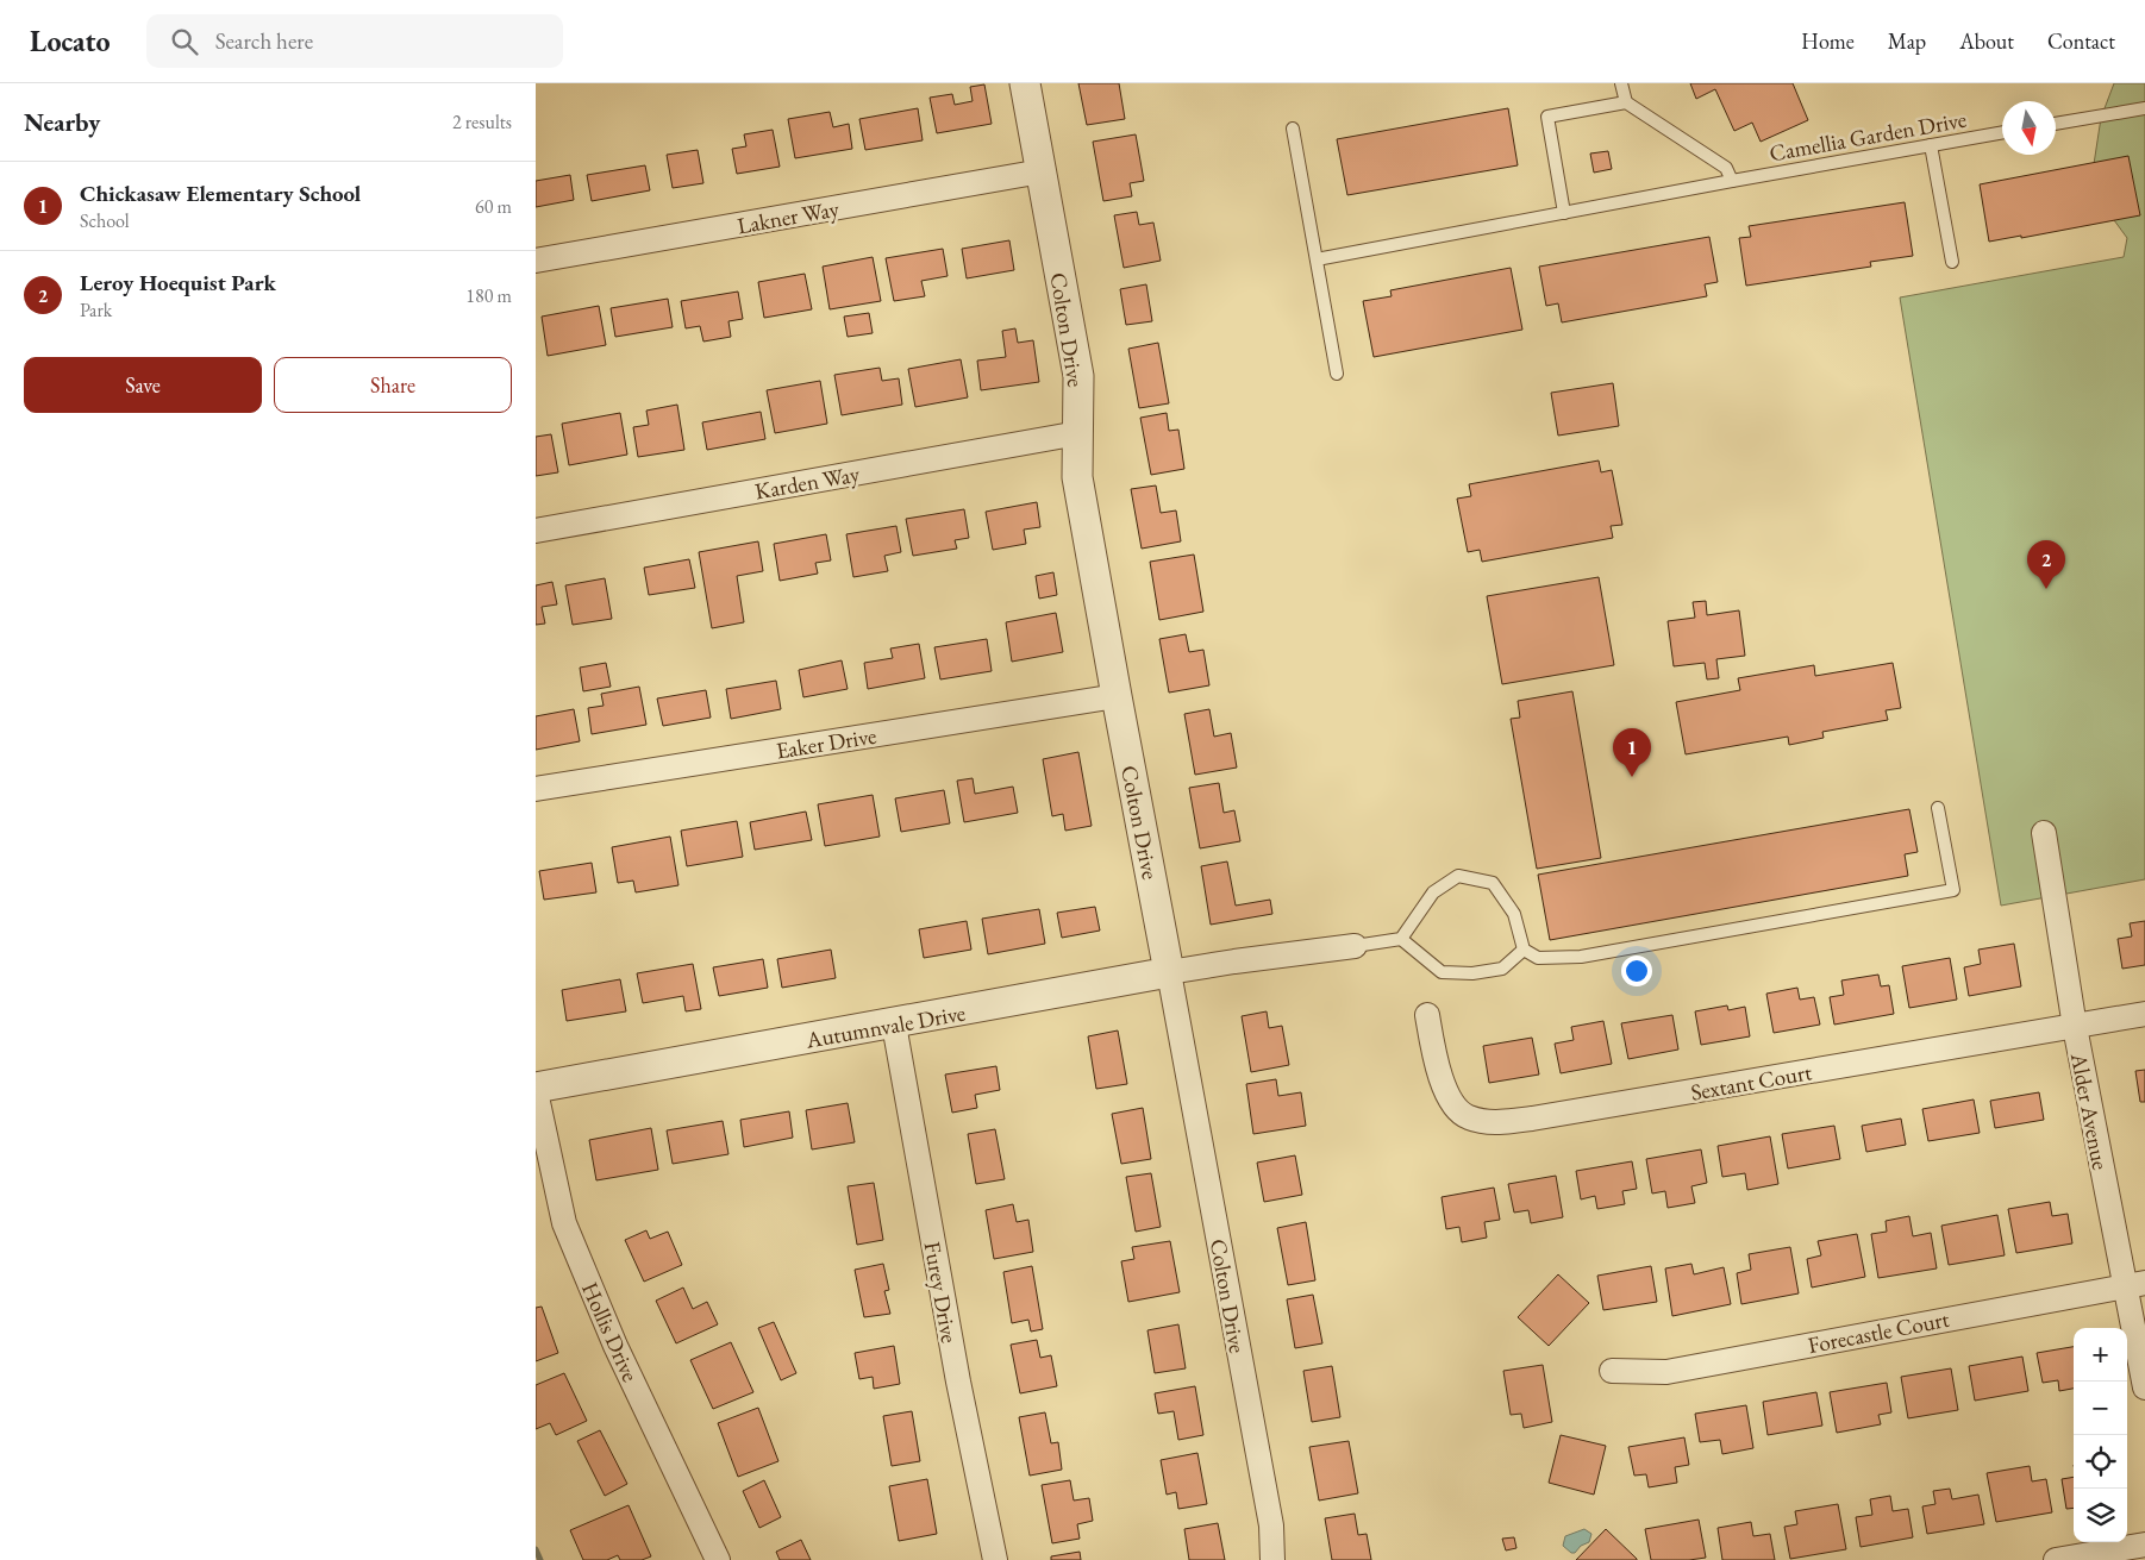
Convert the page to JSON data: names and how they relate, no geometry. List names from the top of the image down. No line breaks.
{"streets":{"street":["Lakner Way","Colton Drive","Karden Way","Eaker Drive","Autumnvale Drive","Sextant Court","Alder Avenue","Furey Drive","Hollis Drive","Forecastle Court"],"lane":["Camellia Garden Drive"]},"crossings":[["Lakner Way","Colton Drive"],["Colton Drive","Karden Way"],["Colton Drive","Eaker Drive"],["Colton Drive","Autumnvale Drive"],["Autumnvale Drive","Furey Drive"],["Autumnvale Drive","Hollis Drive"],["Sextant Court","Alder Avenue"],["Alder Avenue","Forecastle Court"]],"north":"bottom","page":{"header":"Locato","search":"Search here","nav":["Home","Map","About","Contact"],"heading":["Nearby","2 results"],"list":[{"mark":"1","name":"Chickasaw Elementary School","note":"School","value":"60 m"},{"mark":"2","name":"Leroy Hoequist Park","note":"Park","value":"180 m"}],"buttons":["Save","Share"],"pins":["2","1"],"map_buttons":["+","−"]}}
